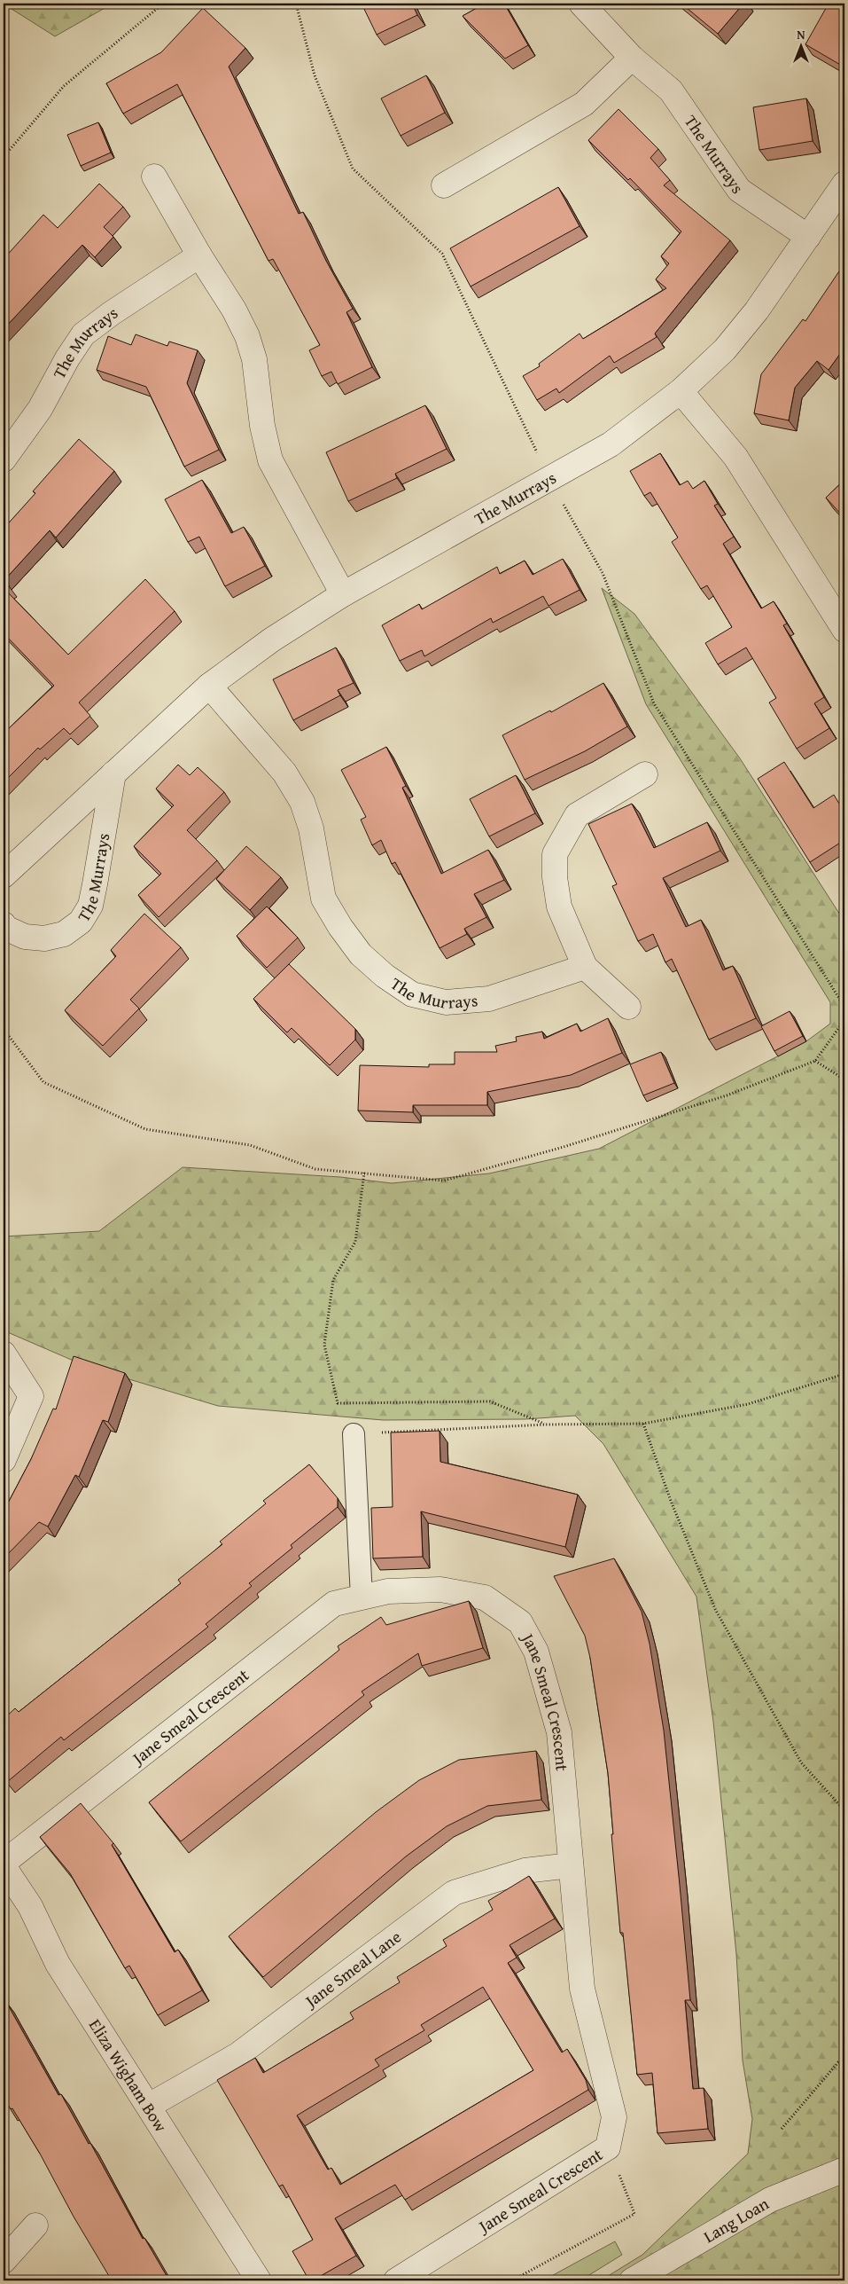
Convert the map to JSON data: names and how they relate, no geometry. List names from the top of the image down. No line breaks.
{"streets":{"street":["The Murrays","Jane Smeal Crescent","Jane Smeal Lane","Eliza Wigham Bow","Lang Loan"]},"crossings":[["Jane Smeal Crescent","Jane Smeal Lane"],["Jane Smeal Crescent","Eliza Wigham Bow"],["Jane Smeal Lane","Eliza Wigham Bow"]],"north":"top"}
